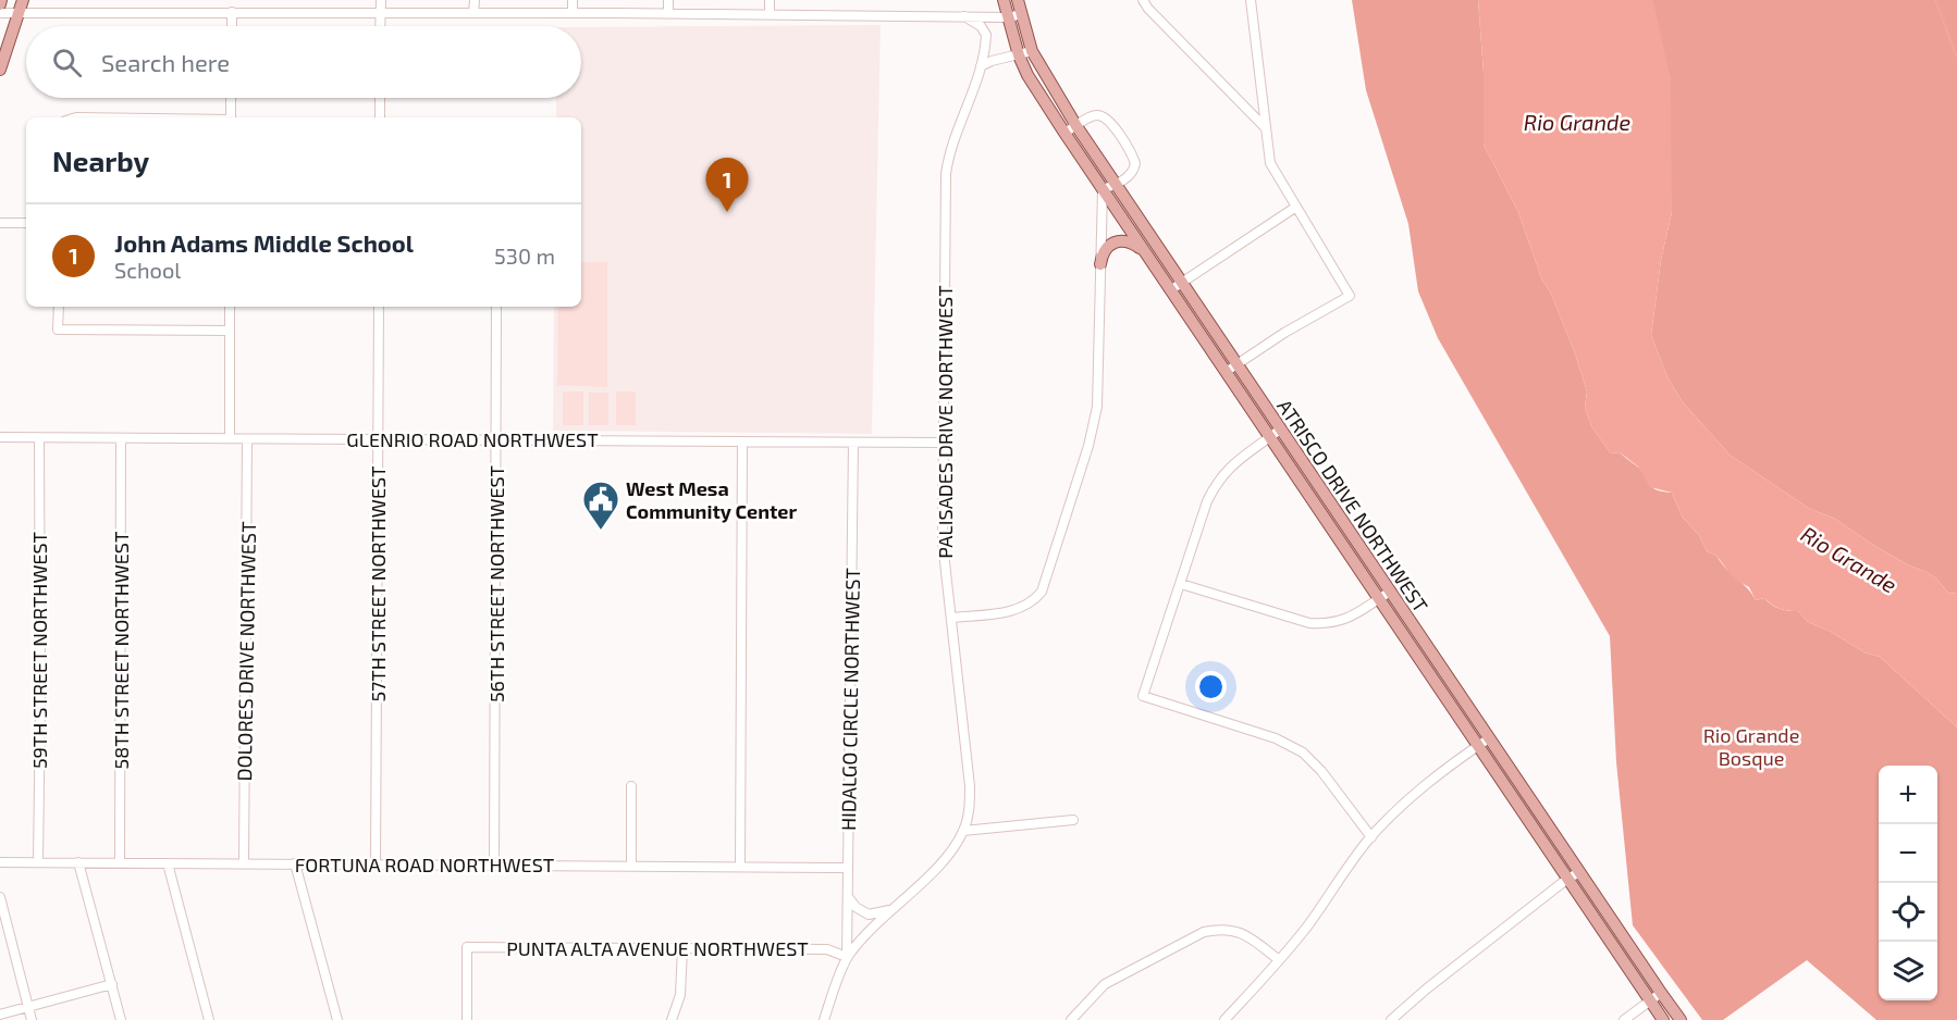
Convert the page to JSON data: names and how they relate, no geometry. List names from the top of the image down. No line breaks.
{"streets":{"main road":["ATRISCO DRIVE NORTHWEST"],"street":["PALISADES DRIVE NORTHWEST","GLENRIO ROAD NORTHWEST","57TH STREET NORTHWEST","56TH STREET NORTHWEST","59TH STREET NORTHWEST","58TH STREET NORTHWEST","DOLORES DRIVE NORTHWEST","HIDALGO CIRCLE NORTHWEST","FORTUNA ROAD NORTHWEST","PUNTA ALTA AVENUE NORTHWEST"]},"crossings":[["PALISADES DRIVE NORTHWEST","GLENRIO ROAD NORTHWEST"],["PALISADES DRIVE NORTHWEST","HIDALGO CIRCLE NORTHWEST"],["PALISADES DRIVE NORTHWEST","PUNTA ALTA AVENUE NORTHWEST"],["GLENRIO ROAD NORTHWEST","57TH STREET NORTHWEST"],["GLENRIO ROAD NORTHWEST","56TH STREET NORTHWEST"],["GLENRIO ROAD NORTHWEST","59TH STREET NORTHWEST"],["GLENRIO ROAD NORTHWEST","58TH STREET NORTHWEST"],["GLENRIO ROAD NORTHWEST","DOLORES DRIVE NORTHWEST"],["GLENRIO ROAD NORTHWEST","HIDALGO CIRCLE NORTHWEST"],["57TH STREET NORTHWEST","FORTUNA ROAD NORTHWEST"],["56TH STREET NORTHWEST","FORTUNA ROAD NORTHWEST"],["59TH STREET NORTHWEST","FORTUNA ROAD NORTHWEST"],["58TH STREET NORTHWEST","FORTUNA ROAD NORTHWEST"],["DOLORES DRIVE NORTHWEST","FORTUNA ROAD NORTHWEST"],["HIDALGO CIRCLE NORTHWEST","FORTUNA ROAD NORTHWEST"],["HIDALGO CIRCLE NORTHWEST","PUNTA ALTA AVENUE NORTHWEST"]],"water":["Rio Grande"],"parks":["Rio Grande Bosque"],"places":{"public building":["West Mesa Community Center"]},"page":{"search":"Search here","heading":"Nearby","pins":"1","list":[{"mark":"1","name":"John Adams Middle School","note":"School","value":"530 m"}],"map_buttons":["+","−"]}}
